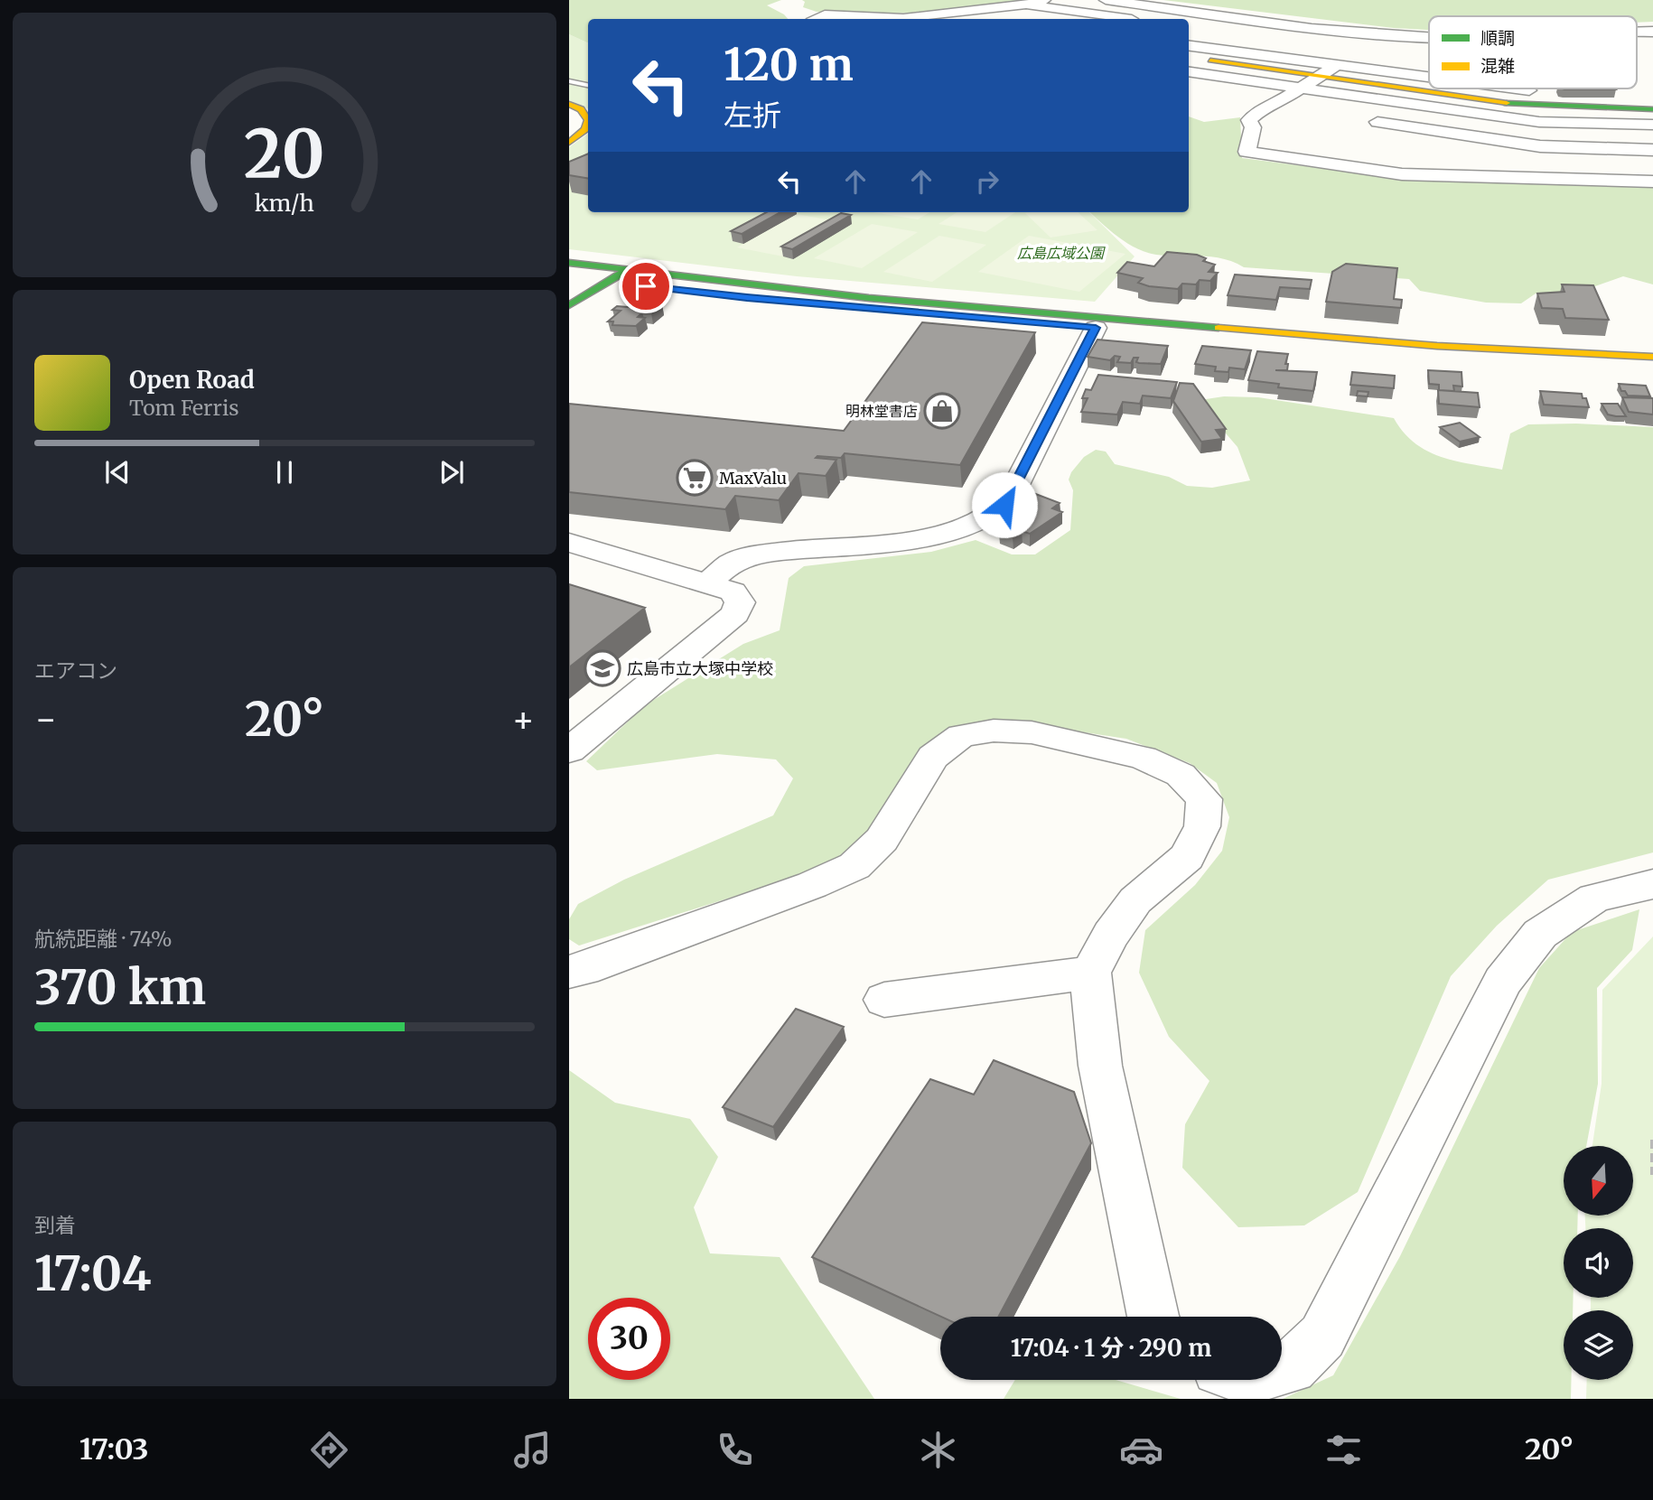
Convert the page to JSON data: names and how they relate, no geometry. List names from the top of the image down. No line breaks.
{"parks":["広島広域公園"],"places":{"shop":["明林堂書店"],"supermarket":["MaxValu"],"school or university":["広島市立大塚中学校"]},"legend":["順調","混雑"],"north":"bottom","page":{"turn":["120 m","左折"],"song":["Open Road","Tom Ferris"],"tile":["エアコン",["航続距離 · 74%","370 km"],["到着","17:04"]],"heat":["−","20°","+"],"limit":"30","trip":"17:04 · 1 分 · 290 m","tabs":["17:03","20°"],"gauge":["20","km/h"]}}
